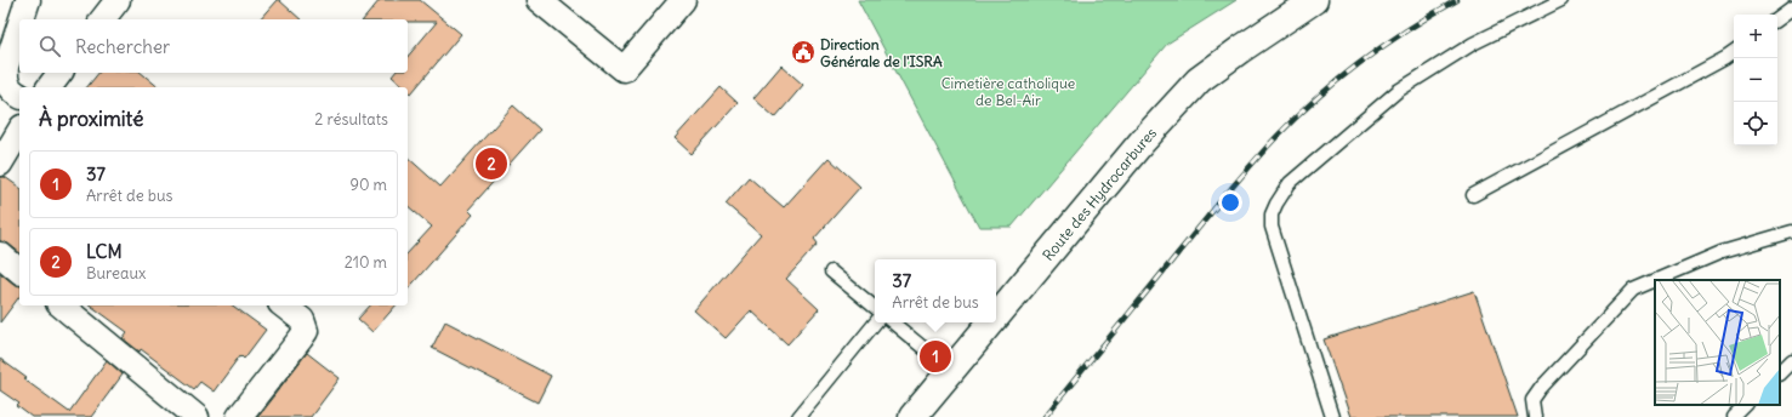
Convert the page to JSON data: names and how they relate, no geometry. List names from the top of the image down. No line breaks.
{"streets":{"street":["Route des Hydrocarbures"]},"parks":["Cimetière catholique de Bel-Air"],"places":{"public building":["Direction Générale de l'ISRA"]},"page":{"map_buttons":["+","−"],"search":"Rechercher","heading":["À proximité","2 résultats"],"pins":["2","1"],"list":[{"mark":"1","name":"37","note":"Arrêt de bus","value":"90 m"},{"mark":"2","name":"LCM","note":"Bureaux","value":"210 m"}],"popup":["37","Arrêt de bus"]}}
